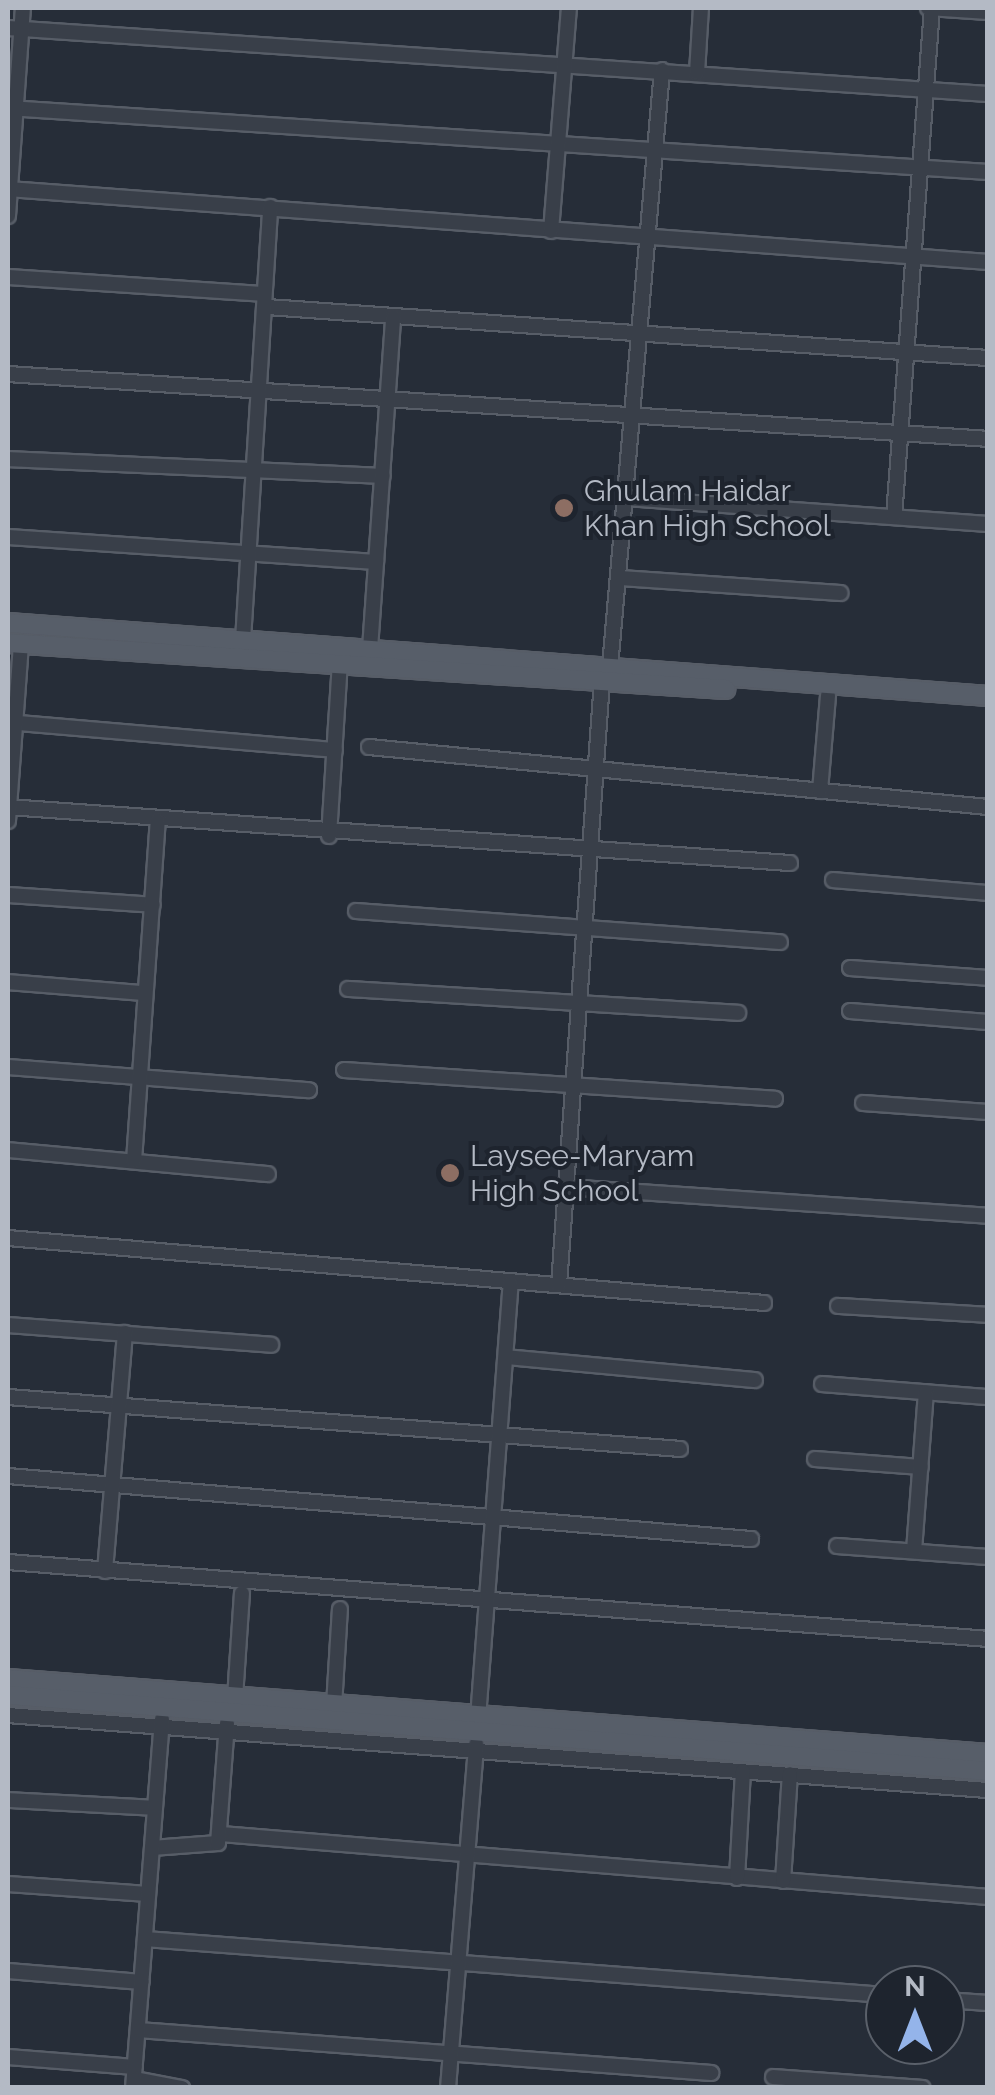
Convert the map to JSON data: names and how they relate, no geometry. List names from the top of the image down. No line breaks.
{"places":["Ghulam Haidar Khan High School","Laysee-Maryam High School"],"north":"top"}
